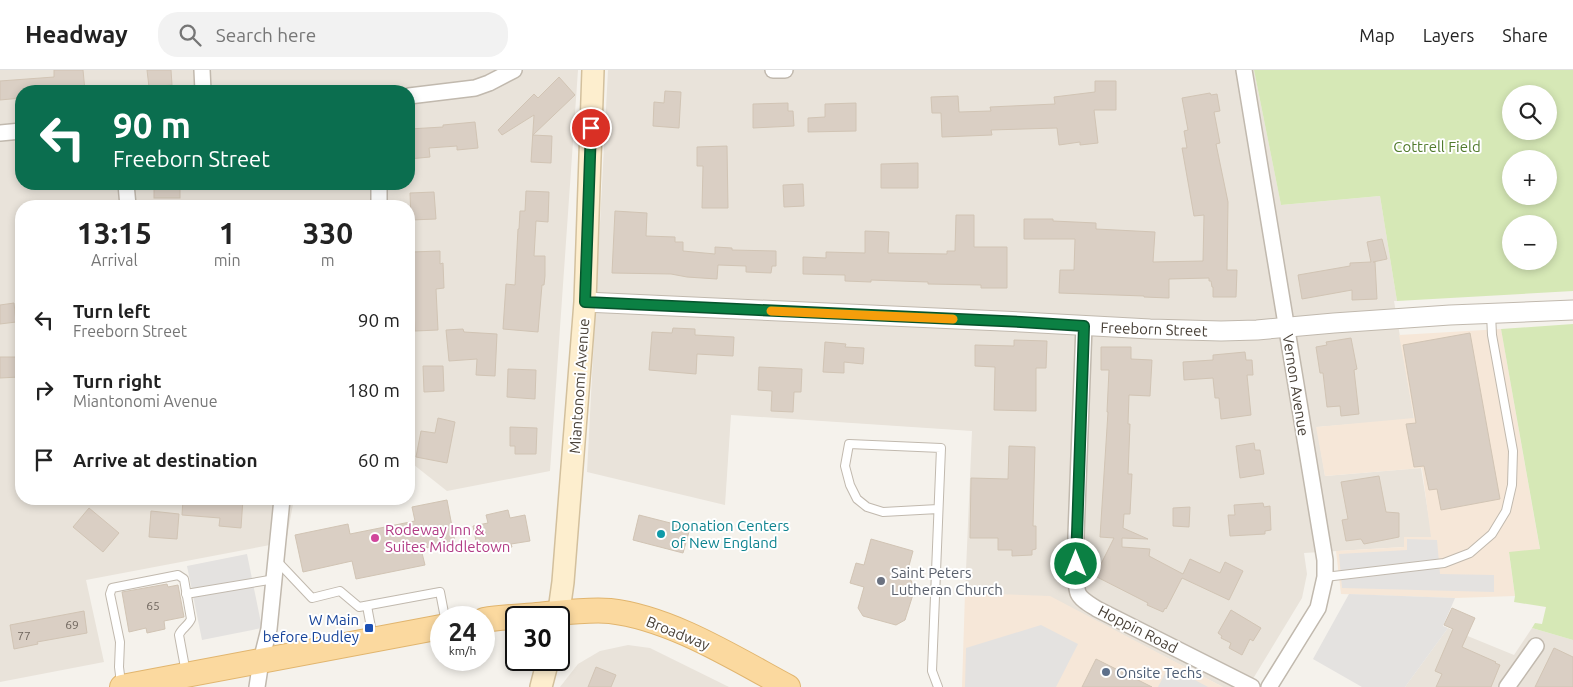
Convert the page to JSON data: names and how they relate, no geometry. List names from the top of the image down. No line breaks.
{"streets":{"main road":["Miantonomi Avenue","Broadway"],"street":["Freeborn Street","Vernon Avenue","Hoppin Road"]},"crossings":[["Freeborn Street","Vernon Avenue"],["Freeborn Street","Miantonomi Avenue"],["Freeborn Street","Hoppin Road"]],"parks":["Cottrell Field"],"places":{"other":["Donation Centers of New England","Rodeway Inn & Suites Middletown","Saint Peters Lutheran Church","Onsite Techs"],"transit":["W Main before Dudley"]},"house_numbers":["65","69","77"],"page":{"header":"Headway","search":"Search here","nav":["Map","Layers","Share"],"map_buttons":["+","−"],"turn":["90 m","Freeborn Street"],"eta":["13:15","Arrival","1","min","330","m"],"list":[{"name":"Turn left","note":"Freeborn Street","value":"90 m"},{"name":"Turn right","note":"Miantonomi Avenue","value":"180 m"},{"name":"Arrive at destination","value":"60 m"}],"speed":"24 km/h","limit":"30"}}
